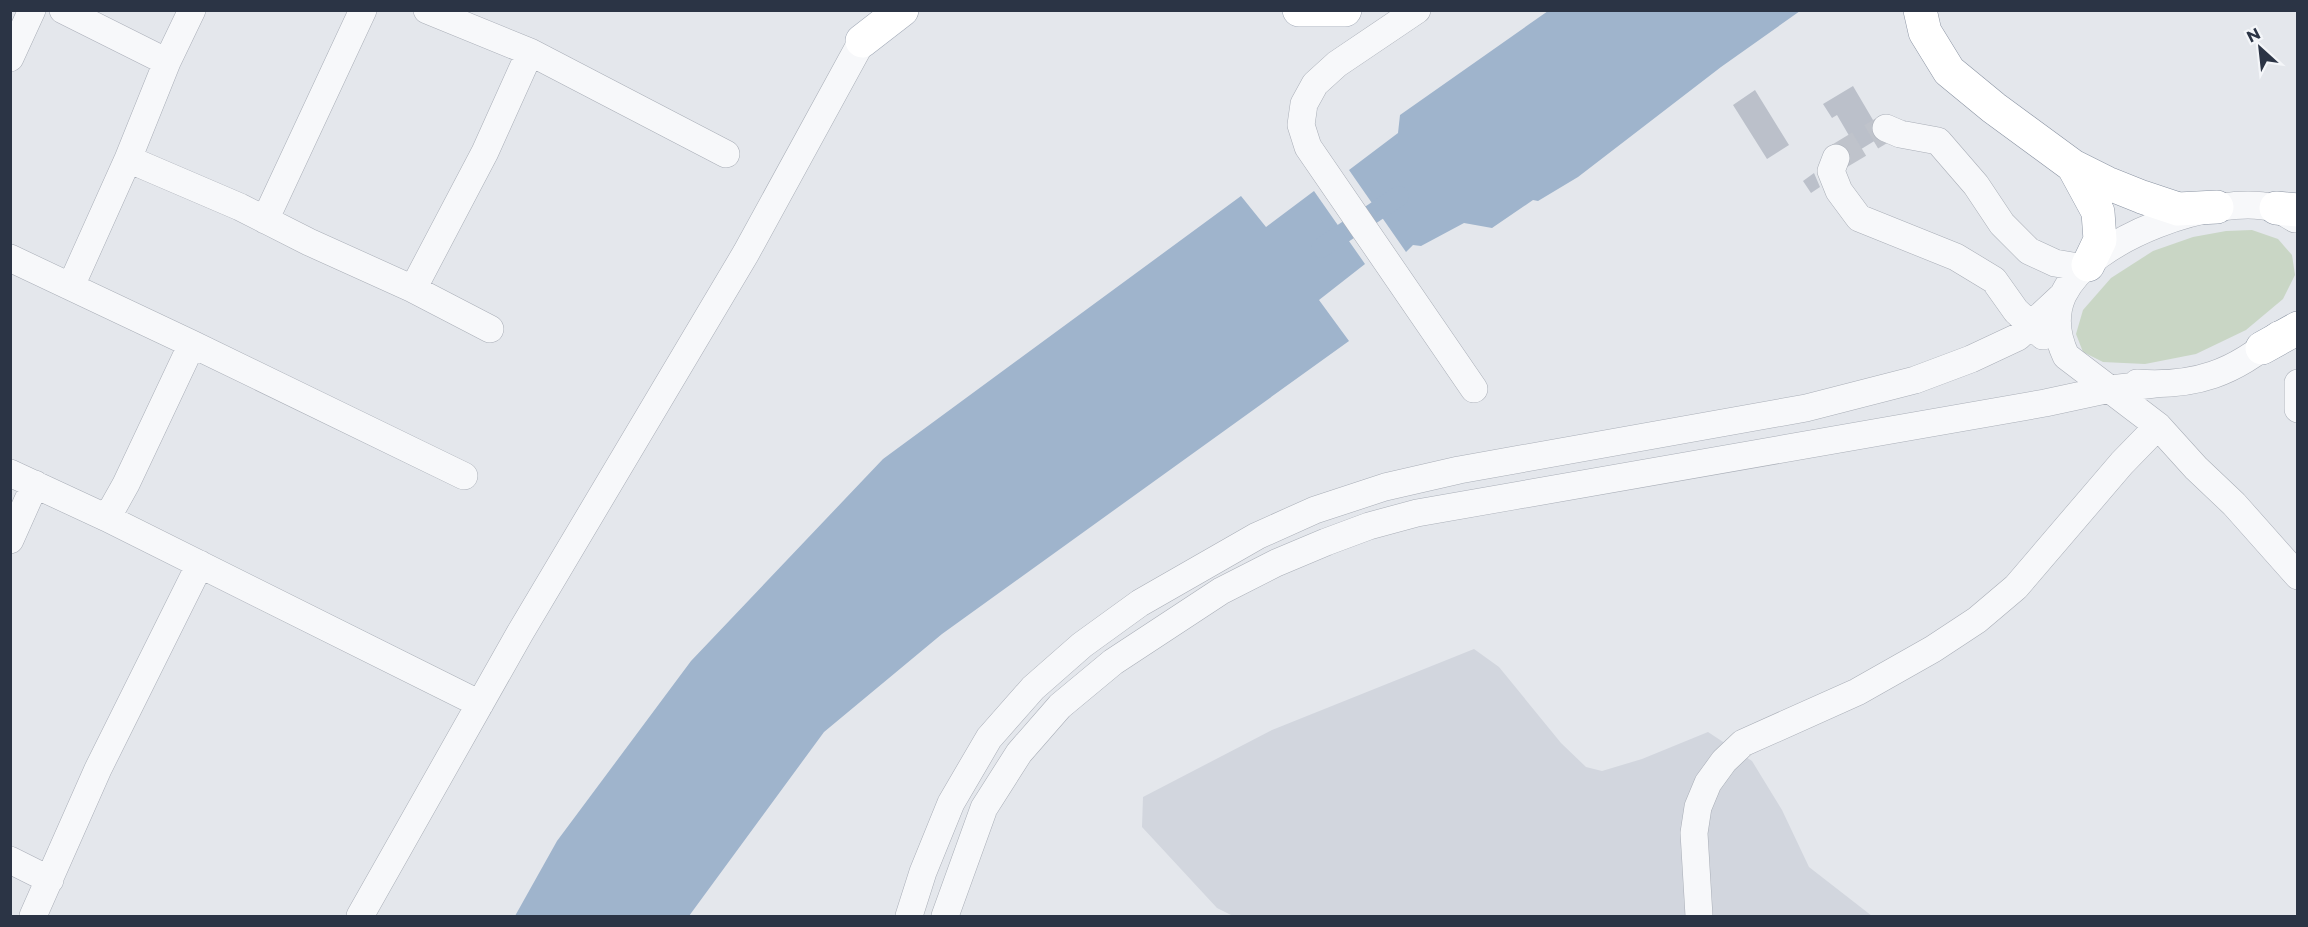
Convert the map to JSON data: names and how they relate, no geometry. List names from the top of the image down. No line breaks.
{"north":"top left"}
